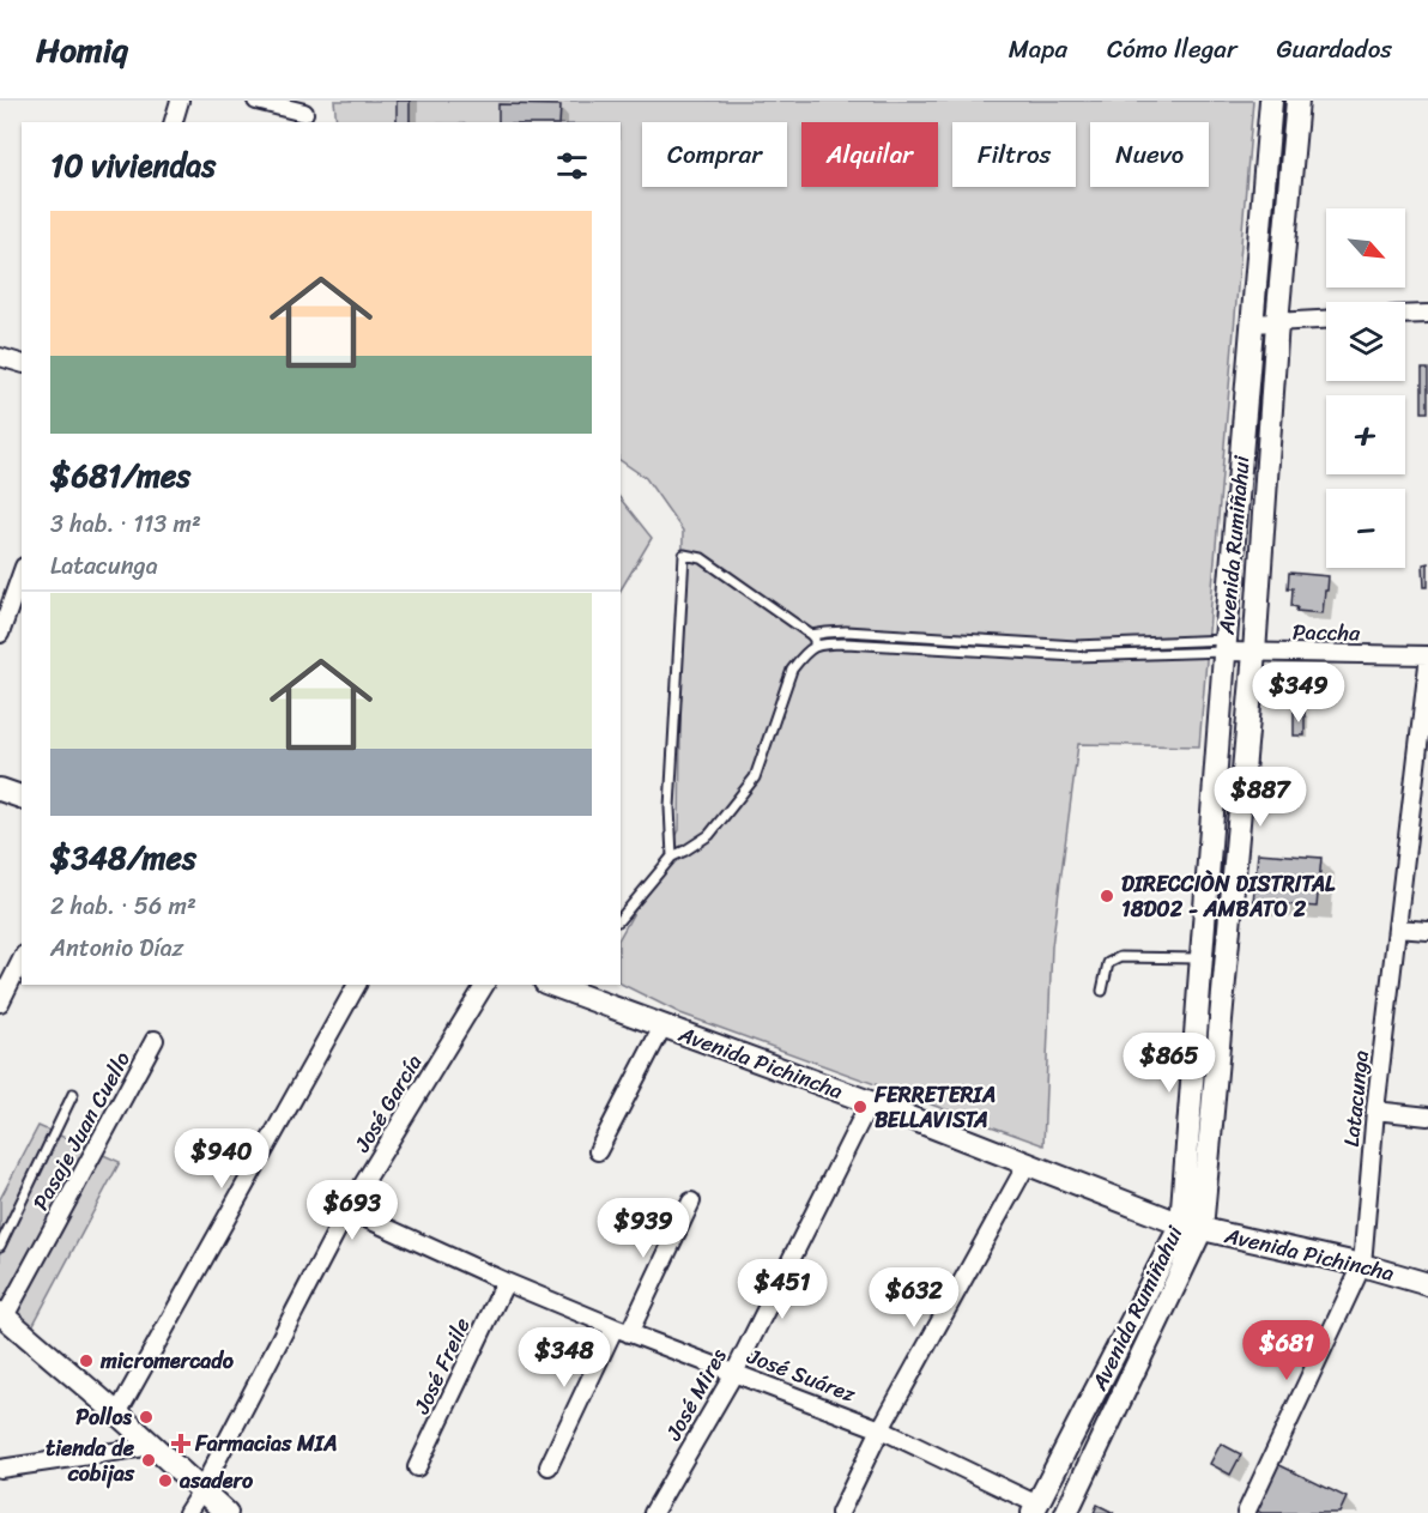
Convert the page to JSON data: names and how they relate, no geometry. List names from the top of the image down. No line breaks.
{"streets":{"main road":["Avenida Rumiñahui","Avenida Pichincha"],"street":["Paccha","Latacunga","José García","Pasaje Juan Cuello","José Freile","José Suárez","José Mires"]},"crossings":[["Avenida Rumiñahui","Paccha"],["Avenida Rumiñahui","Avenida Pichincha"],["Avenida Rumiñahui","José Suárez"],["Avenida Pichincha","Latacunga"],["Avenida Pichincha","José Mires"],["José García","José Suárez"],["José Freile","José Suárez"],["José Suárez","José Mires"]],"places":{"other":["DIRECCIÒN DISTRITAL 18D02 - AMBATO 2","FERRETERIA BELLAVISTA","micromercado","Pollos","tienda de cobijas","asadero"],"health":["Farmacias MIA"]},"north":"bottom right","page":{"header":"Homiq","nav":["Mapa","Cómo llegar","Guardados"],"chip":["Comprar","Alquilar","Filtros","Nuevo"],"heading":"10 viviendas","map_buttons":["+","−"],"list":[{"name":"$681/mes","note":"3 hab. · 113 m² · Latacunga"},{"name":"$348/mes","note":"2 hab. · 56 m² · Antonio Díaz"}],"price":["$349","$887","$865","$940","$693","$939","$451","$632","$681","$348"]}}
